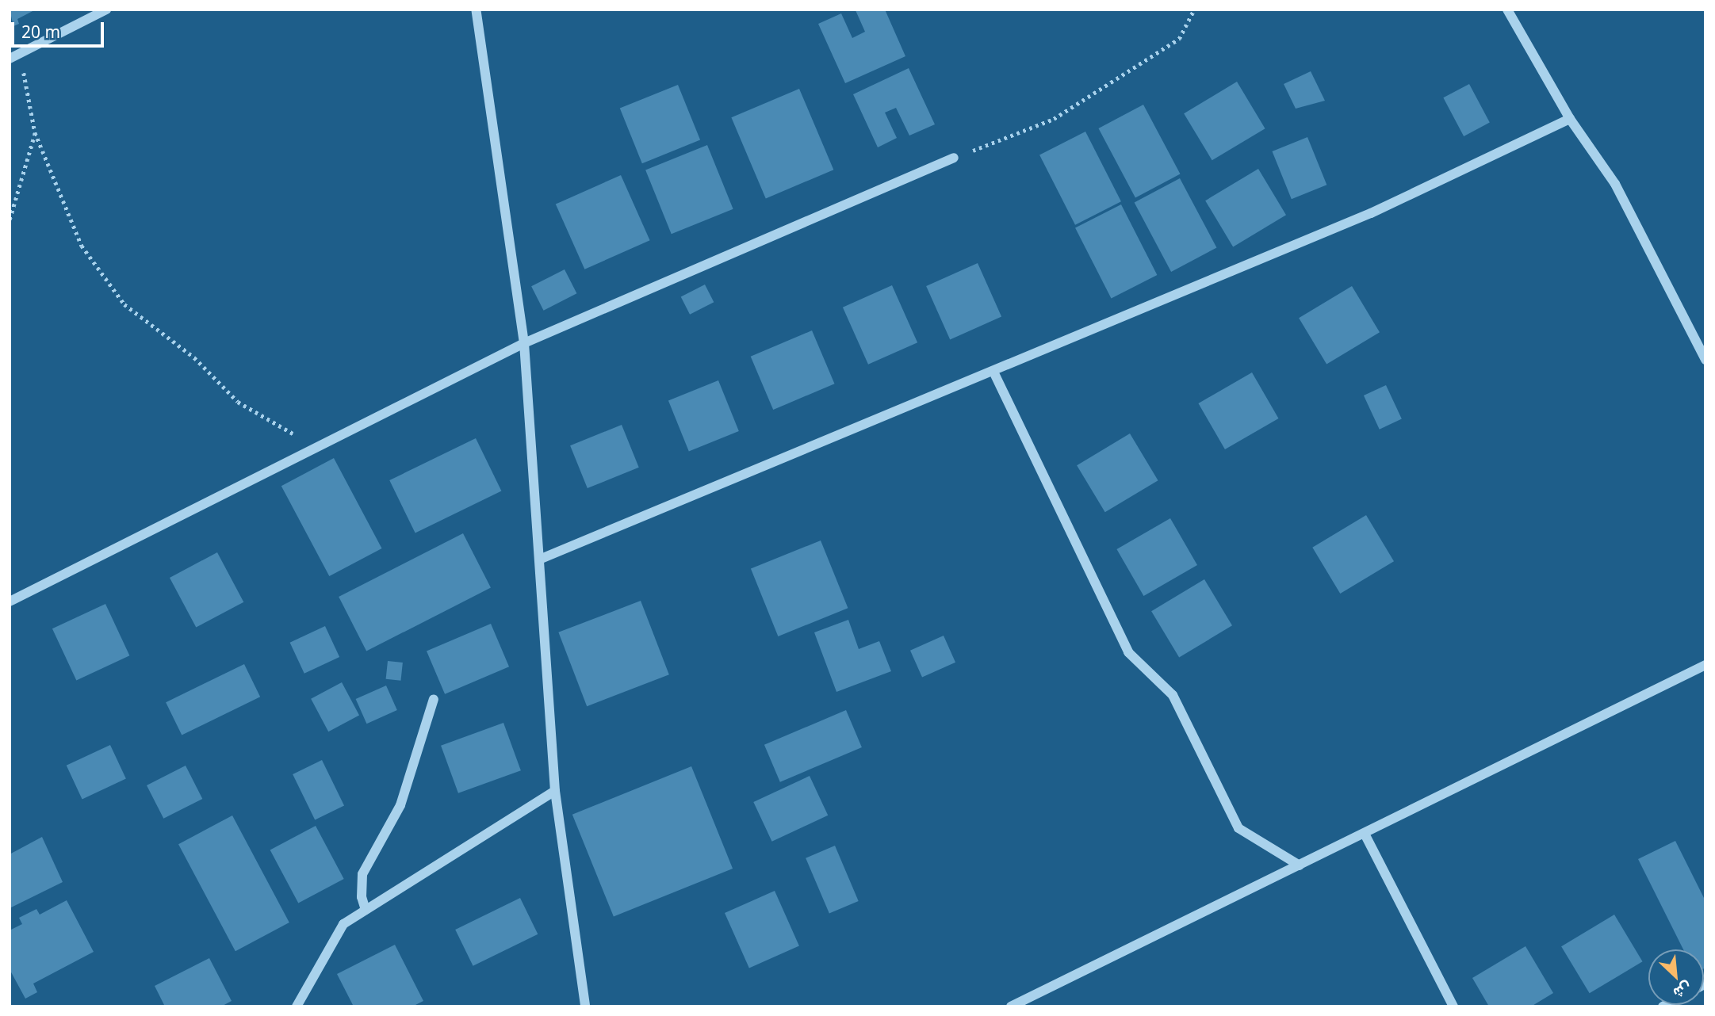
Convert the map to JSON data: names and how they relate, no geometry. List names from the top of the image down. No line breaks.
{"scale_bar":"20 m","north":"bottom right"}
